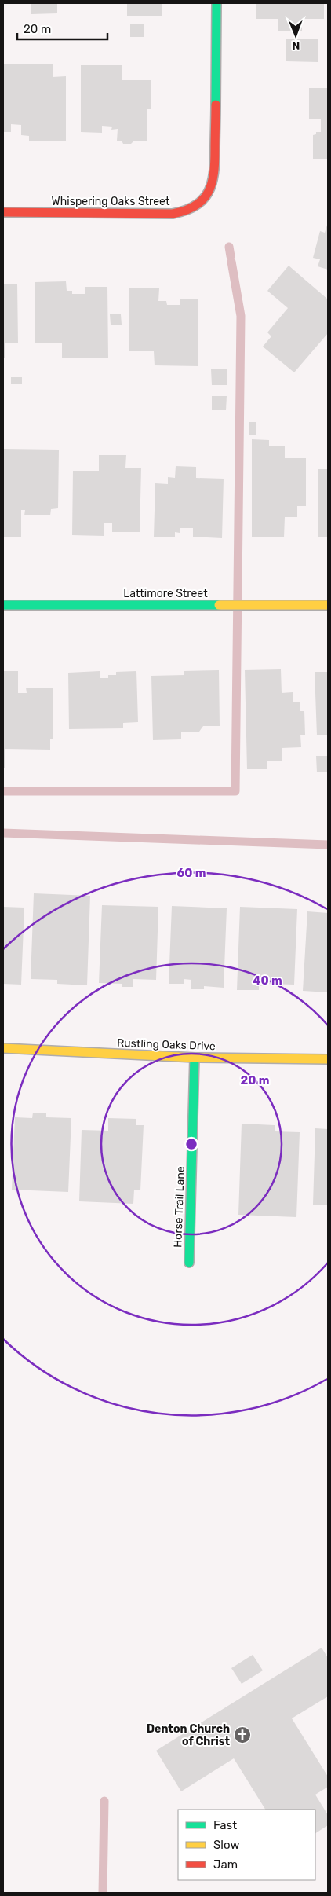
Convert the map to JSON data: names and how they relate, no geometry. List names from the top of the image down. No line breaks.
{"streets":{"street":["Whispering Oaks Street","Lattimore Street","Rustling Oaks Drive","Horse Trail Lane"]},"crossings":[["Rustling Oaks Drive","Horse Trail Lane"]],"places":{"church":["Denton Church of Christ"]},"legend":["Fast","Slow","Jam"],"scale_bar":"20 m","north":"bottom","rings":["60 m","40 m","20 m"]}
